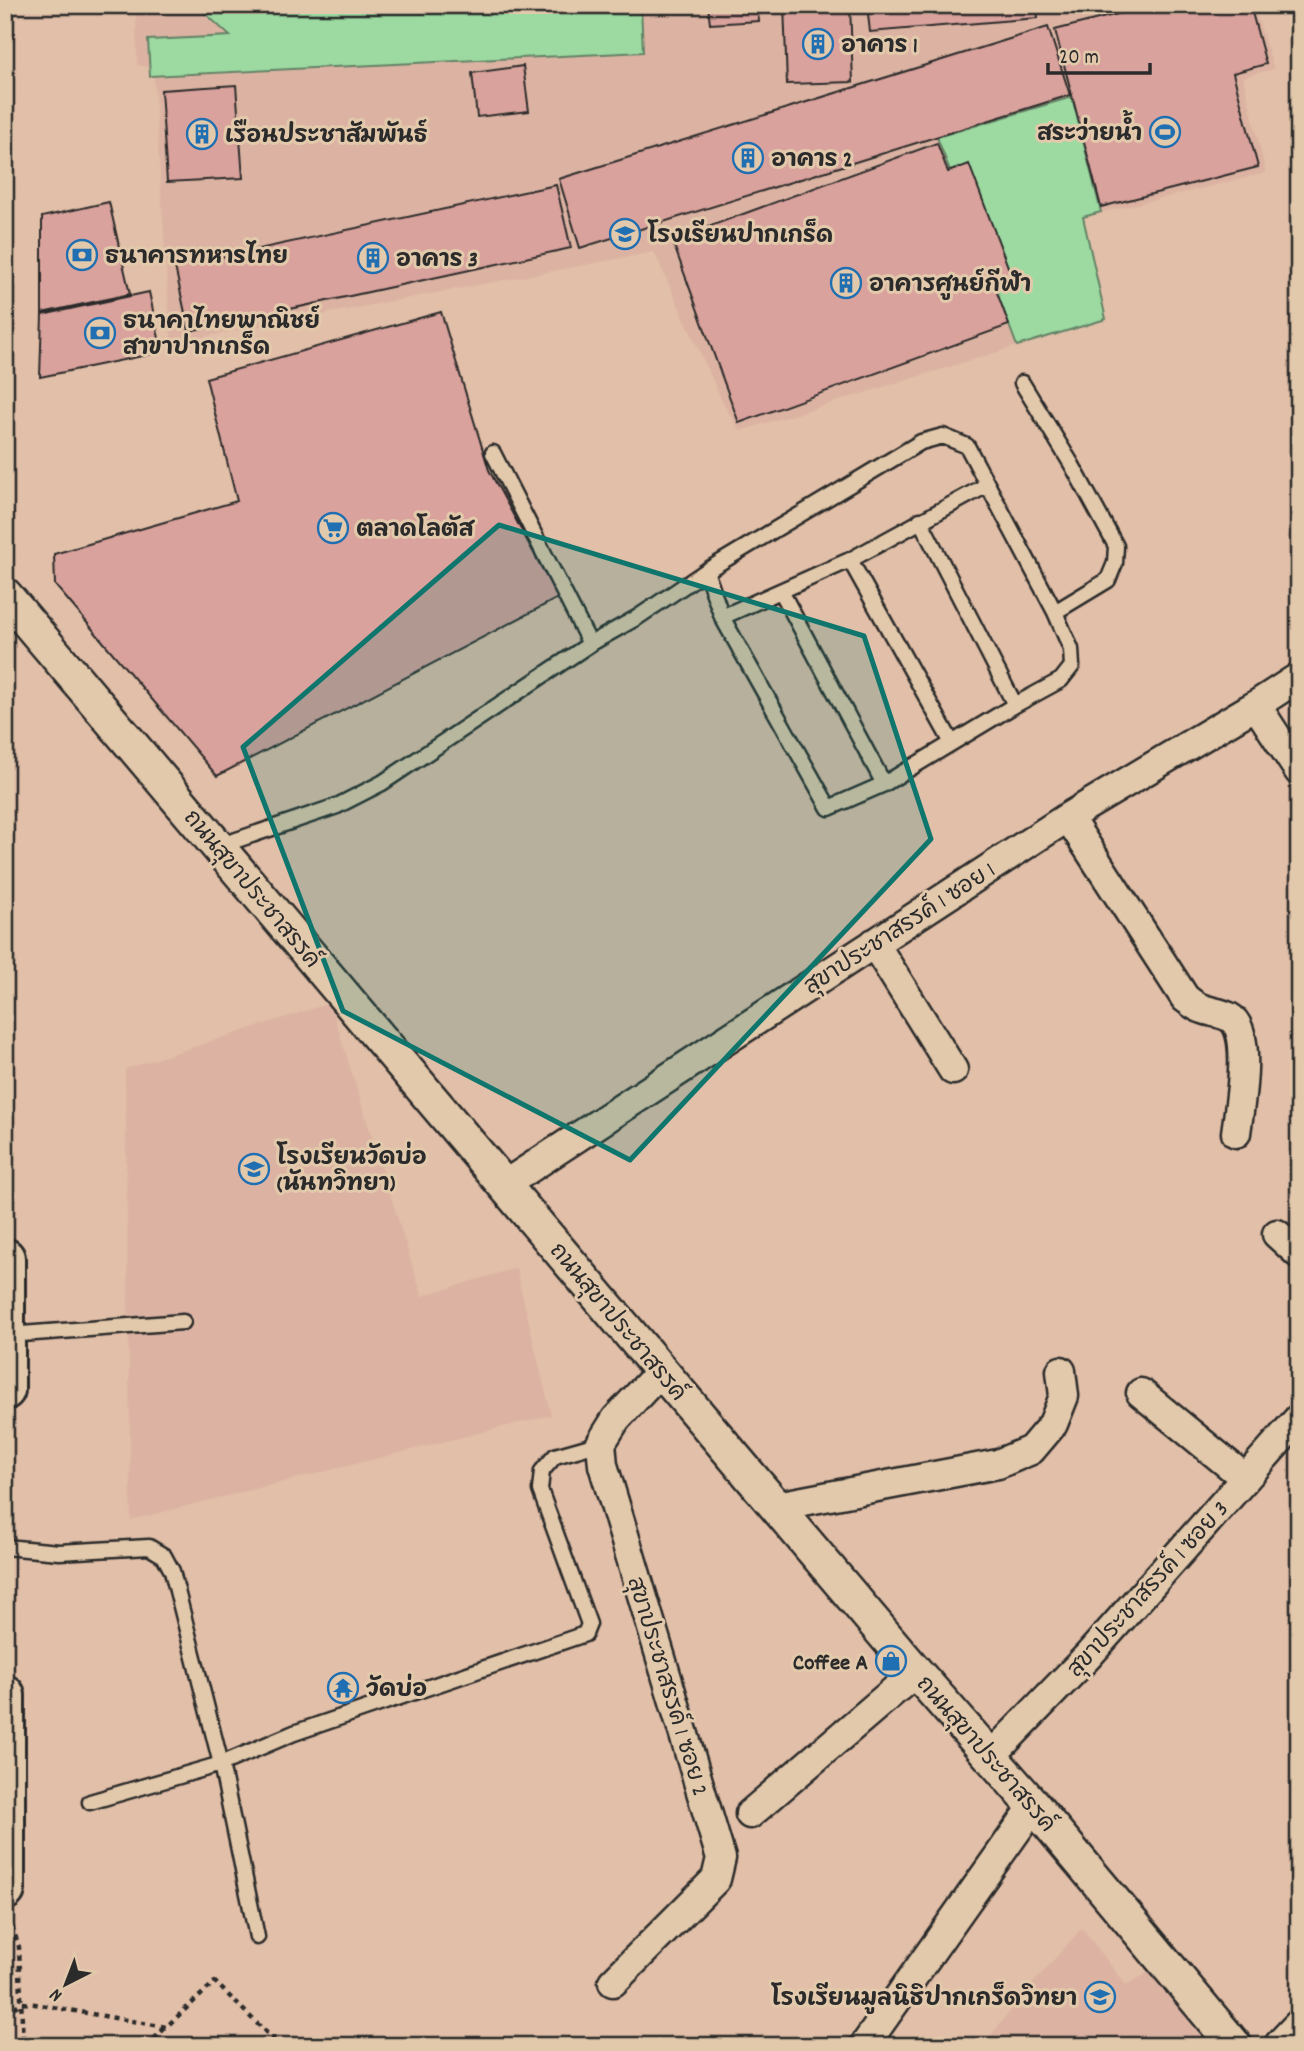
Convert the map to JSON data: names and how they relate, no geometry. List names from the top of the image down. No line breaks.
{"streets":{"street":["ถนนสุขาประชาสรรค์","สุขาประชาสรรค์ 1 ซอย 1","สุขาประชาสรรค์ 1 ซอย 3","สุขาประชาสรรค์ 1 ซอย 2"]},"crossings":[["ถนนสุขาประชาสรรค์","สุขาประชาสรรค์ 1 ซอย 1"],["ถนนสุขาประชาสรรค์","สุขาประชาสรรค์ 1 ซอย 3"]],"places":{"building":["อาคาร 1","เรือนประชาสัมพันธ์","อาคาร 2","อาคาร 3","อาคารศูนย์กีฬา"],"sports":["สระว่ายน้ำ"],"school or university":["โรงเรียนปากเกร็ด","โรงเรียนวัดบ่อ (นันทวิทยา)","โรงเรียนมูลนิธิปากเกร็ดวิทยา"],"bank":["ธนาคารทหารไทย","ธนาคาไทยพาณิชย์ สาขาปากเกร็ด"],"supermarket":["ตลาดโลตัส"],"shop":["Coffee A"],"temple":["วัดบ่อ"]},"scale_bar":"20 m","north":"bottom left"}
